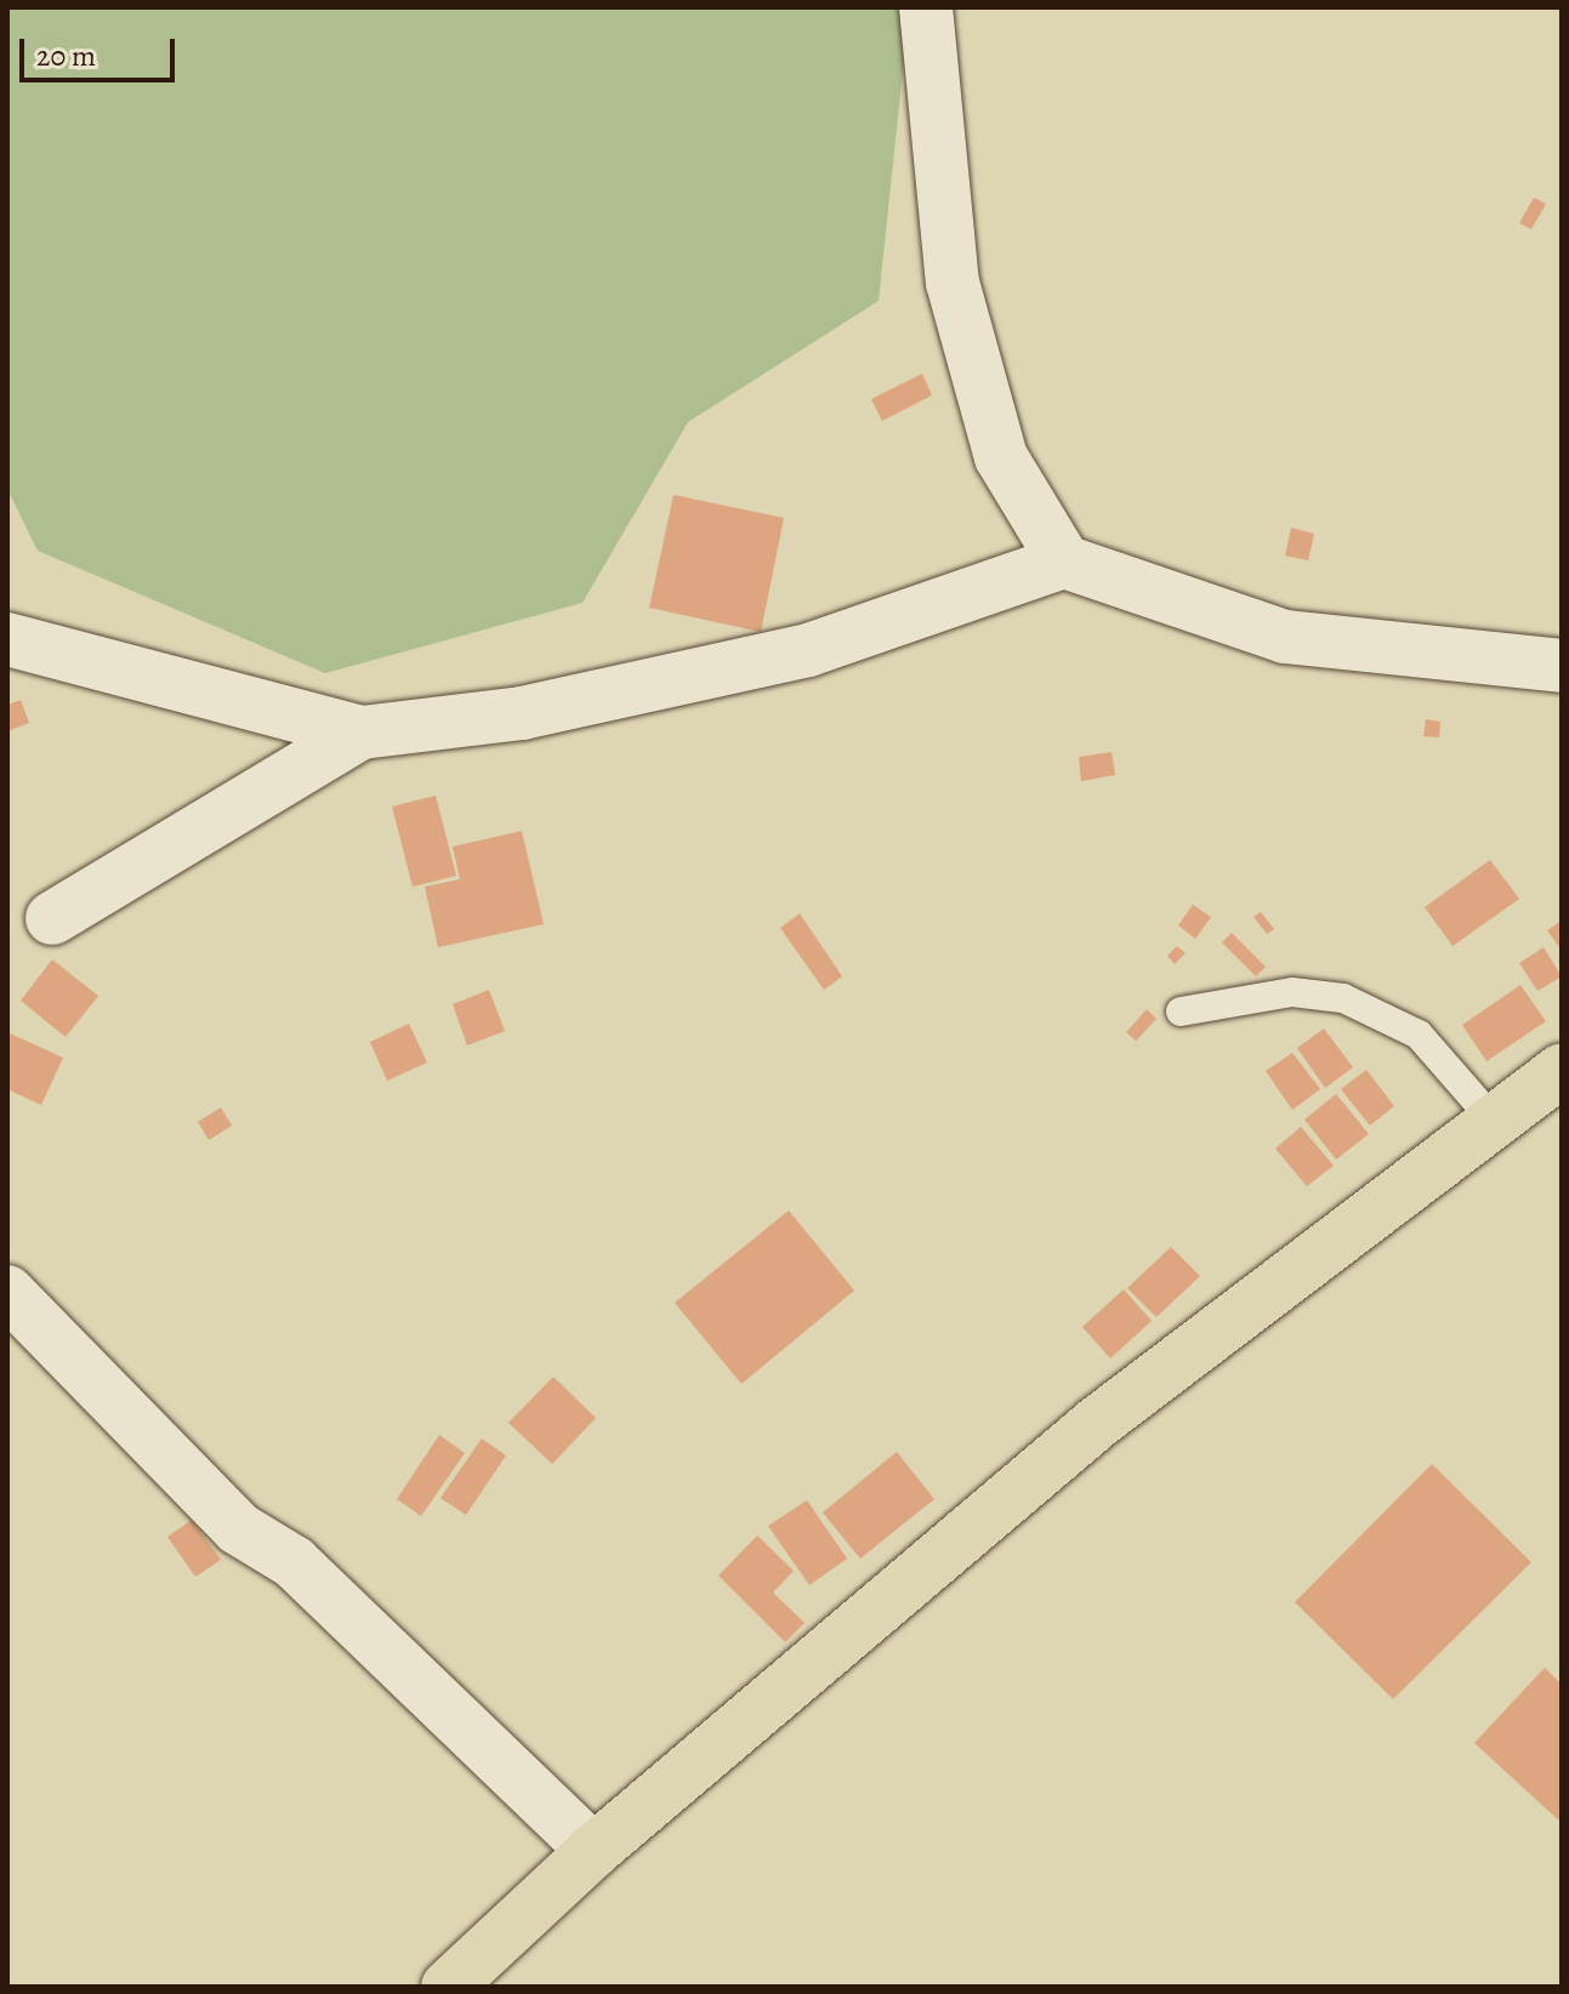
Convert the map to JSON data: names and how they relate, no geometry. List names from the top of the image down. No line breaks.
{"scale_bar":"20 m"}
